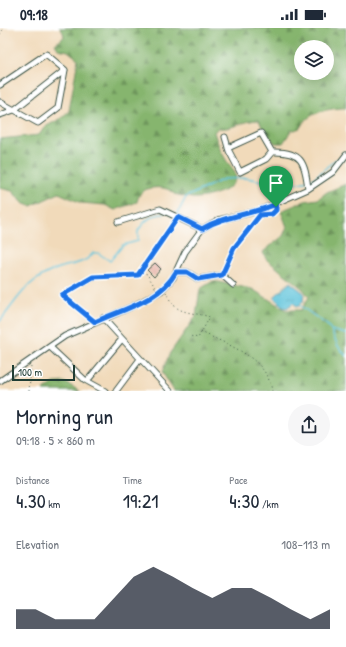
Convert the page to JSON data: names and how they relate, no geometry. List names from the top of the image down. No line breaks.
{"scale_bar":"100 m","page":{"status":"09:18","scale":"100 m","heading":["Morning run","09:18 · 5 × 860 m"],"stats":[["Distance","4.30 km"],["Time","19:21"],["Pace","4:30 /km"]],"chart":["Elevation","108–113 m"]}}
